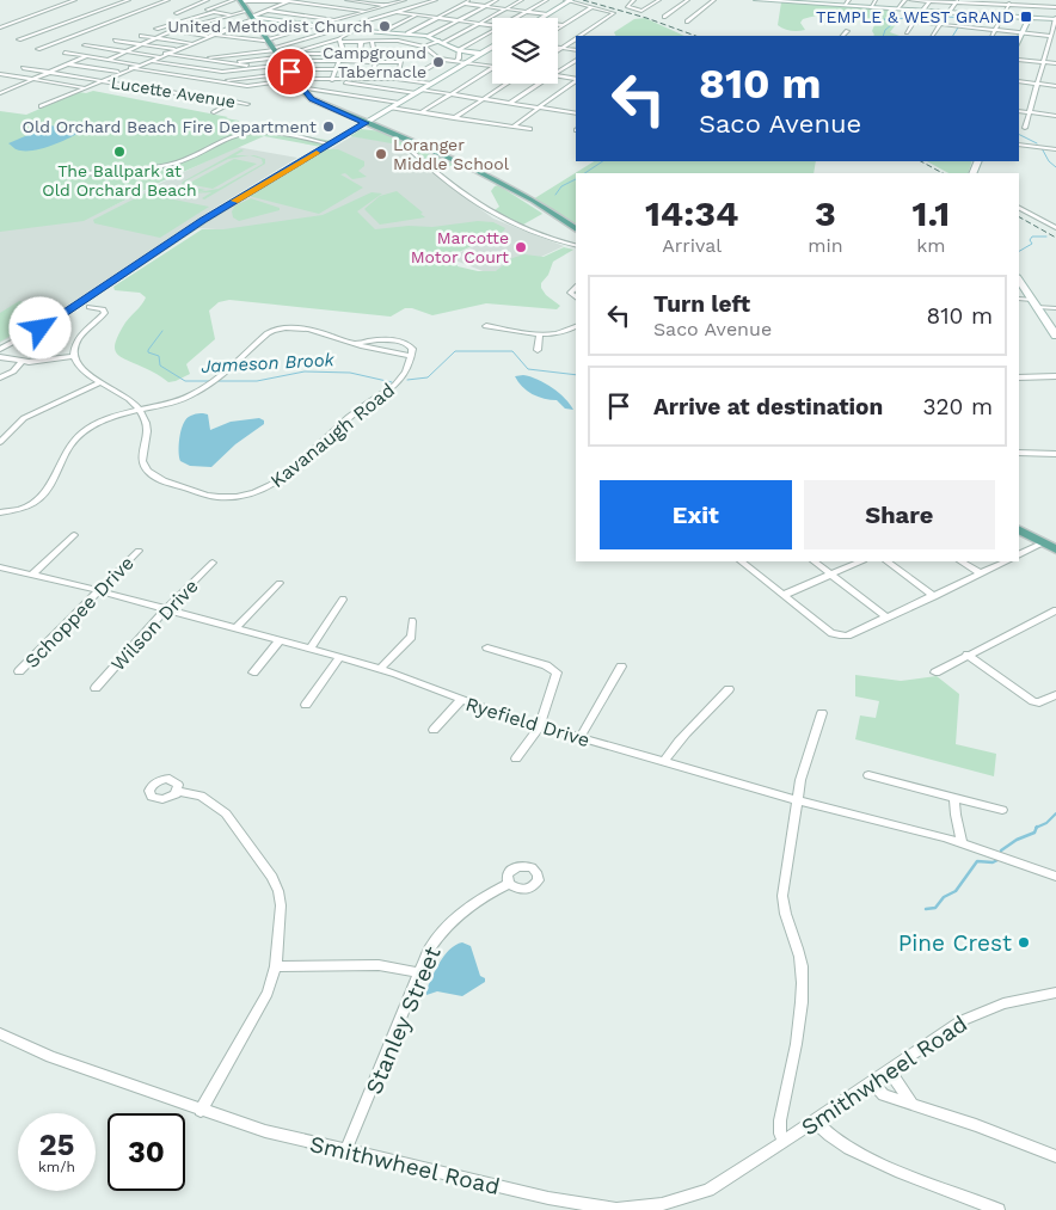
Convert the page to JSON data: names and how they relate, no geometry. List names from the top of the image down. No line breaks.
{"streets":{"street":["Lucette Avenue","Kavanaugh Road","Schoppee Drive","Wilson Drive","Ryefield Drive","Stanley Street","Smithwheel Road"]},"crossings":[["Schoppee Drive","Ryefield Drive"],["Wilson Drive","Ryefield Drive"],["Stanley Street","Smithwheel Road"]],"water":["Jameson Brook"],"places":{"transit":["TEMPLE & WEST GRAND"],"other":["United Methodist Church","Campground Tabernacle","Old Orchard Beach Fire Department","The Ballpark at Old Orchard Beach","Loranger Middle School","Marcotte Motor Court","Pine Crest"]},"page":{"turn":["810 m","Saco Avenue"],"eta":["14:34","Arrival","3","min","1.1","km"],"list":[{"name":"Turn left","note":"Saco Avenue","value":"810 m"},{"name":"Arrive at destination","value":"320 m"}],"buttons":["Exit","Share"],"speed":"25 km/h","limit":"30"}}
